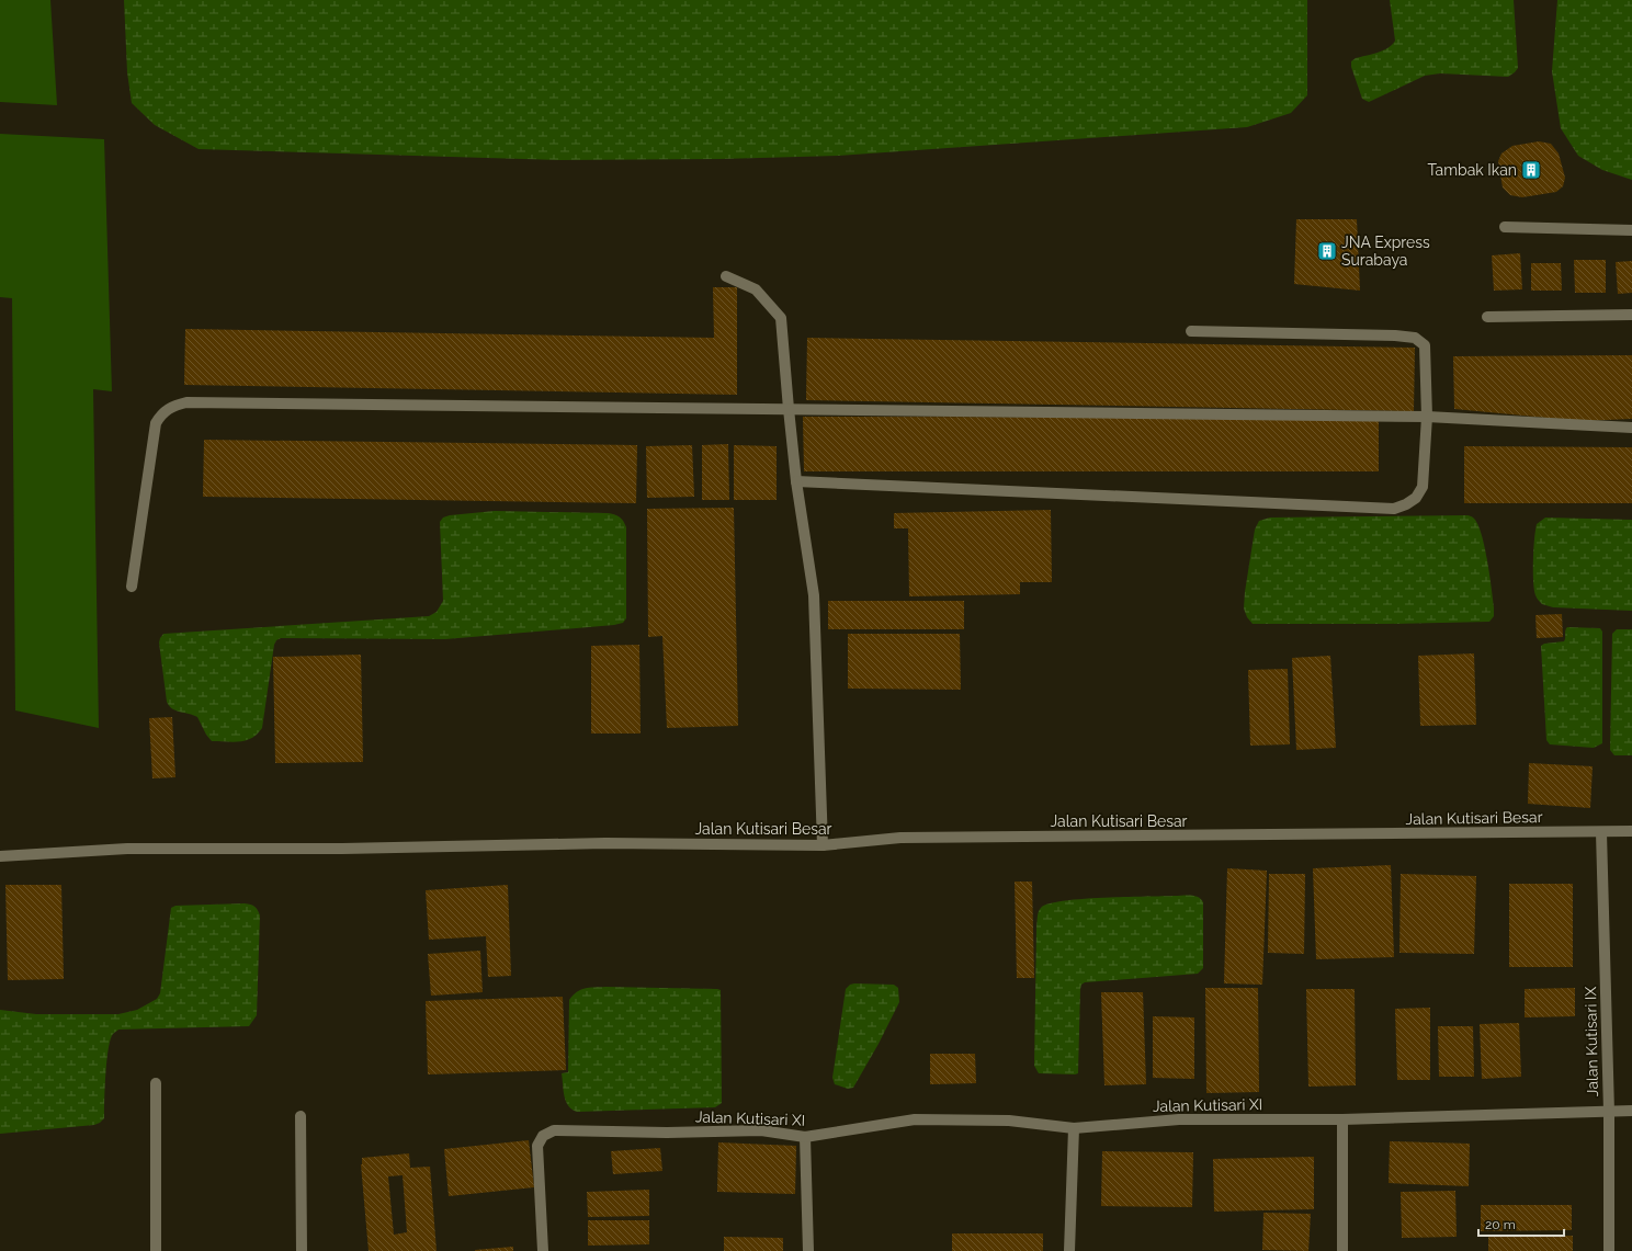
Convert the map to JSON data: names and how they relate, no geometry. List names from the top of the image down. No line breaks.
{"streets":{"street":["Jalan Kutisari Besar","Jalan Kutisari IX","Jalan Kutisari XI"]},"crossings":[["Jalan Kutisari Besar","Jalan Kutisari IX"],["Jalan Kutisari IX","Jalan Kutisari XI"]],"places":{"building":["Tambak Ikan","JNA Express Surabaya"]},"scale_bar":"20 m"}
